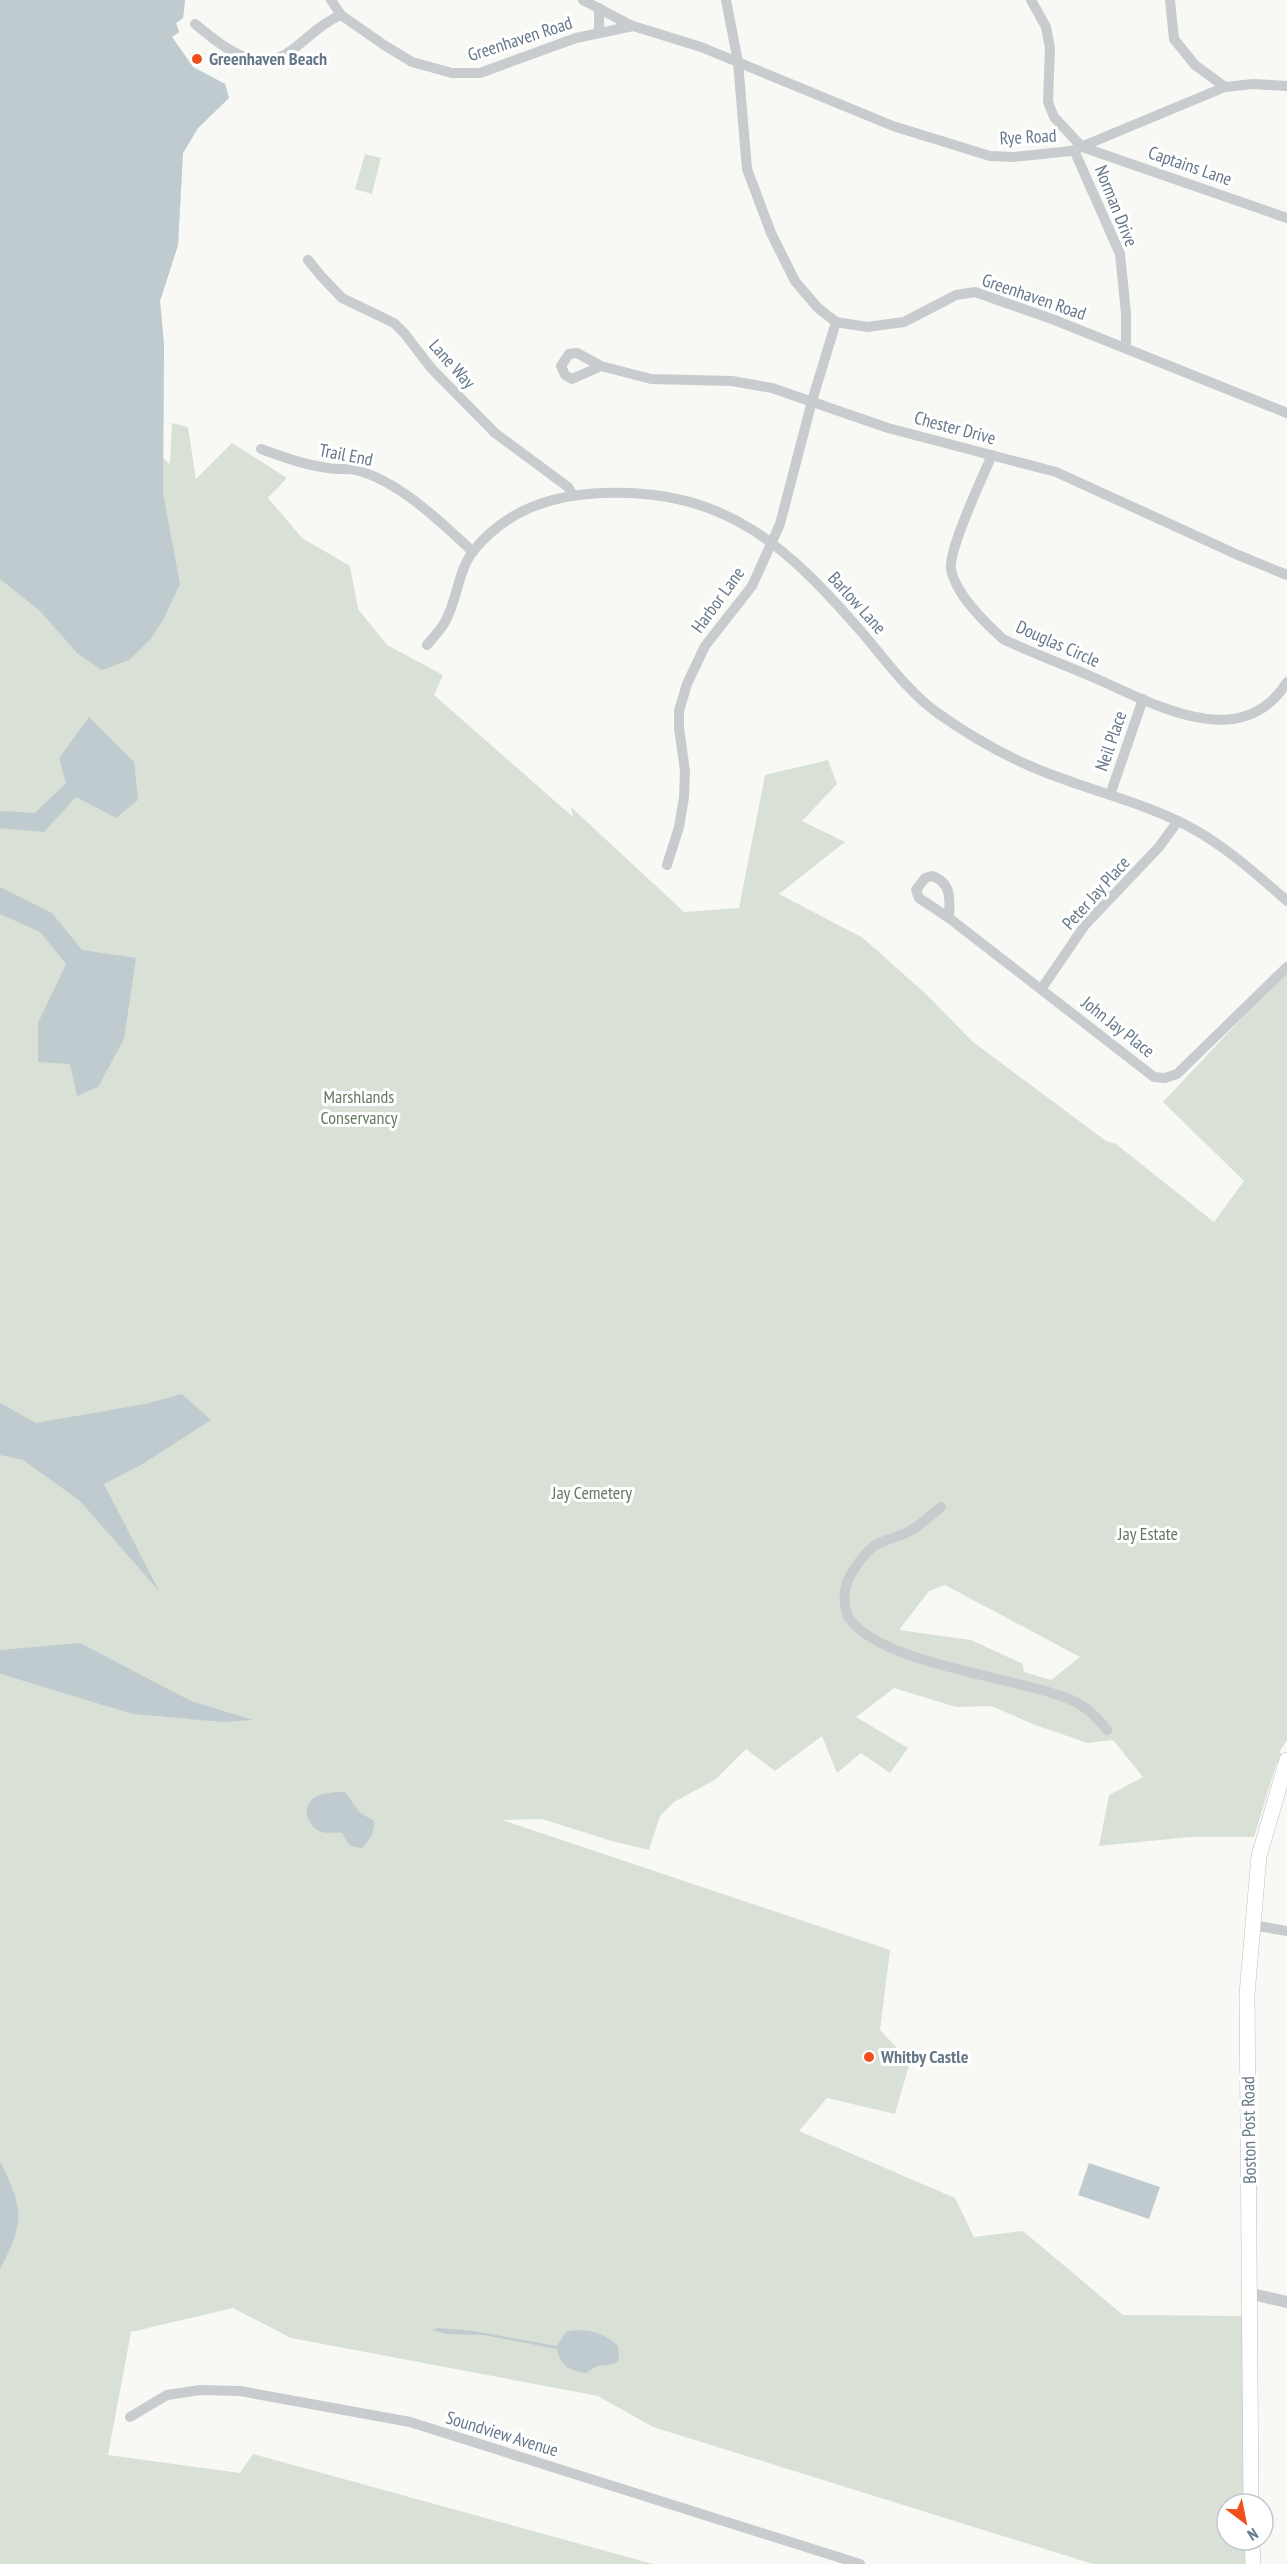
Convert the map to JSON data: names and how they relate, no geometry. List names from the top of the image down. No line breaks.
{"streets":{"main road":["Boston Post Road"],"street":["Greenhaven Road","Rye Road","Captains Lane","Norman Drive","Lane Way","Chester Drive","Trail End","Harbor Lane","Barlow Lane","Douglas Circle","Neil Place","Peter Jay Place","John Jay Place","Soundview Avenue"]},"crossings":[["Greenhaven Road","Rye Road"],["Greenhaven Road","Norman Drive"],["Greenhaven Road","Harbor Lane"],["Rye Road","Captains Lane"],["Rye Road","Norman Drive"],["Captains Lane","Norman Drive"],["Lane Way","Barlow Lane"],["Chester Drive","Harbor Lane"],["Chester Drive","Douglas Circle"],["Trail End","Barlow Lane"],["Harbor Lane","Barlow Lane"],["Barlow Lane","Neil Place"],["Barlow Lane","Peter Jay Place"],["Douglas Circle","Neil Place"],["Peter Jay Place","John Jay Place"]],"parks":["Marshlands Conservancy","Jay Cemetery","Jay Estate"],"places":["Greenhaven Beach","Whitby Castle"],"north":"bottom right"}
